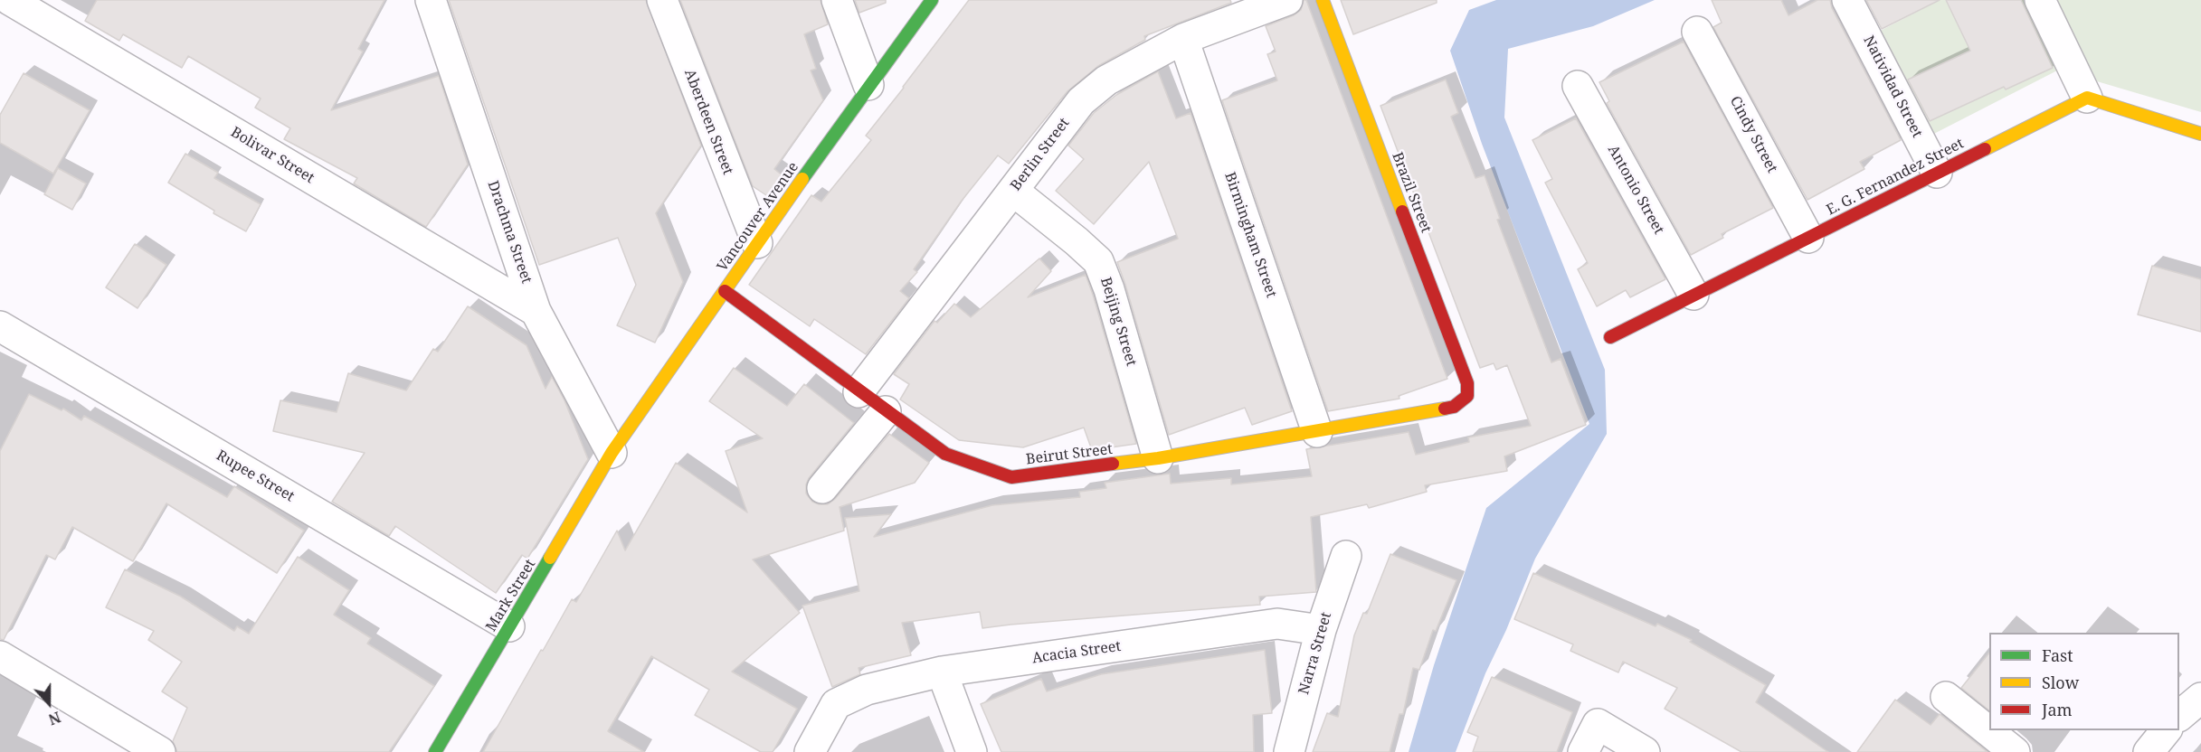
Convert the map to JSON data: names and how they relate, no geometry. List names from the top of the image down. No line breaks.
{"streets":{"street":["Natividad Street","Aberdeen Street","Cindy Street","Berlin Street","Bolivar Street","E. G. Fernandez Street","Antonio Street","Brazil Street","Vancouver Avenue","Drachma Street","Birmingham Street","Beijing Street","Beirut Street","Rupee Street","Mark Street","Acacia Street","Narra Street"]},"crossings":[["Natividad Street","E. G. Fernandez Street"],["Aberdeen Street","Vancouver Avenue"],["Cindy Street","E. G. Fernandez Street"],["Berlin Street","Birmingham Street"],["Berlin Street","Beijing Street"],["Berlin Street","Beirut Street"],["Bolivar Street","Drachma Street"],["E. G. Fernandez Street","Antonio Street"],["Brazil Street","Beirut Street"],["Vancouver Avenue","Drachma Street"],["Vancouver Avenue","Beirut Street"],["Vancouver Avenue","Mark Street"],["Drachma Street","Mark Street"],["Birmingham Street","Beirut Street"],["Beijing Street","Beirut Street"],["Rupee Street","Mark Street"],["Acacia Street","Narra Street"]],"legend":["Fast","Slow","Jam"],"north":"bottom"}
